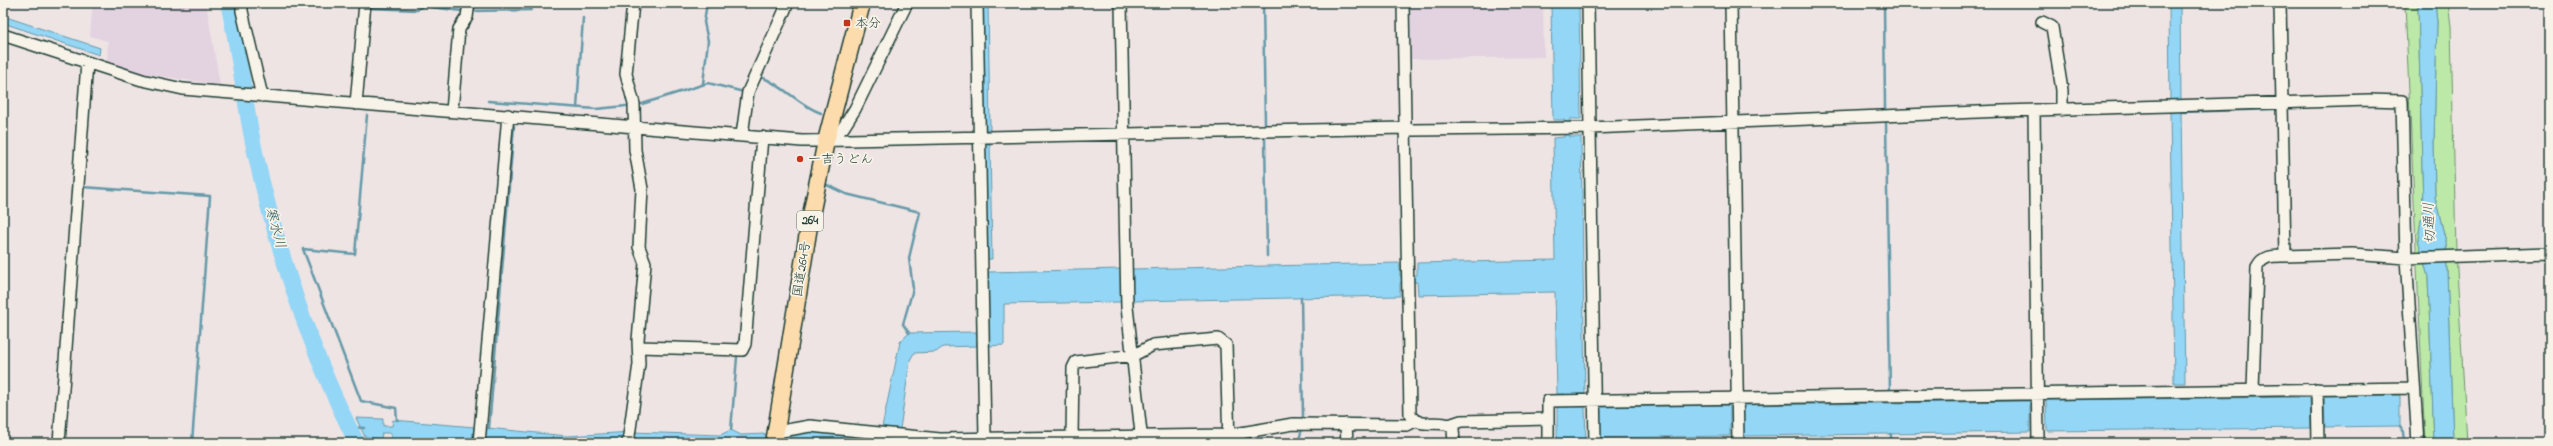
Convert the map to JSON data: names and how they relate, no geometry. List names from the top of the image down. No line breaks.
{"streets":{"highway":["264","国道264号"]},"water":["切通川","寒水川"],"places":{"transit":["本分"],"other":["一吉うどん"]}}
